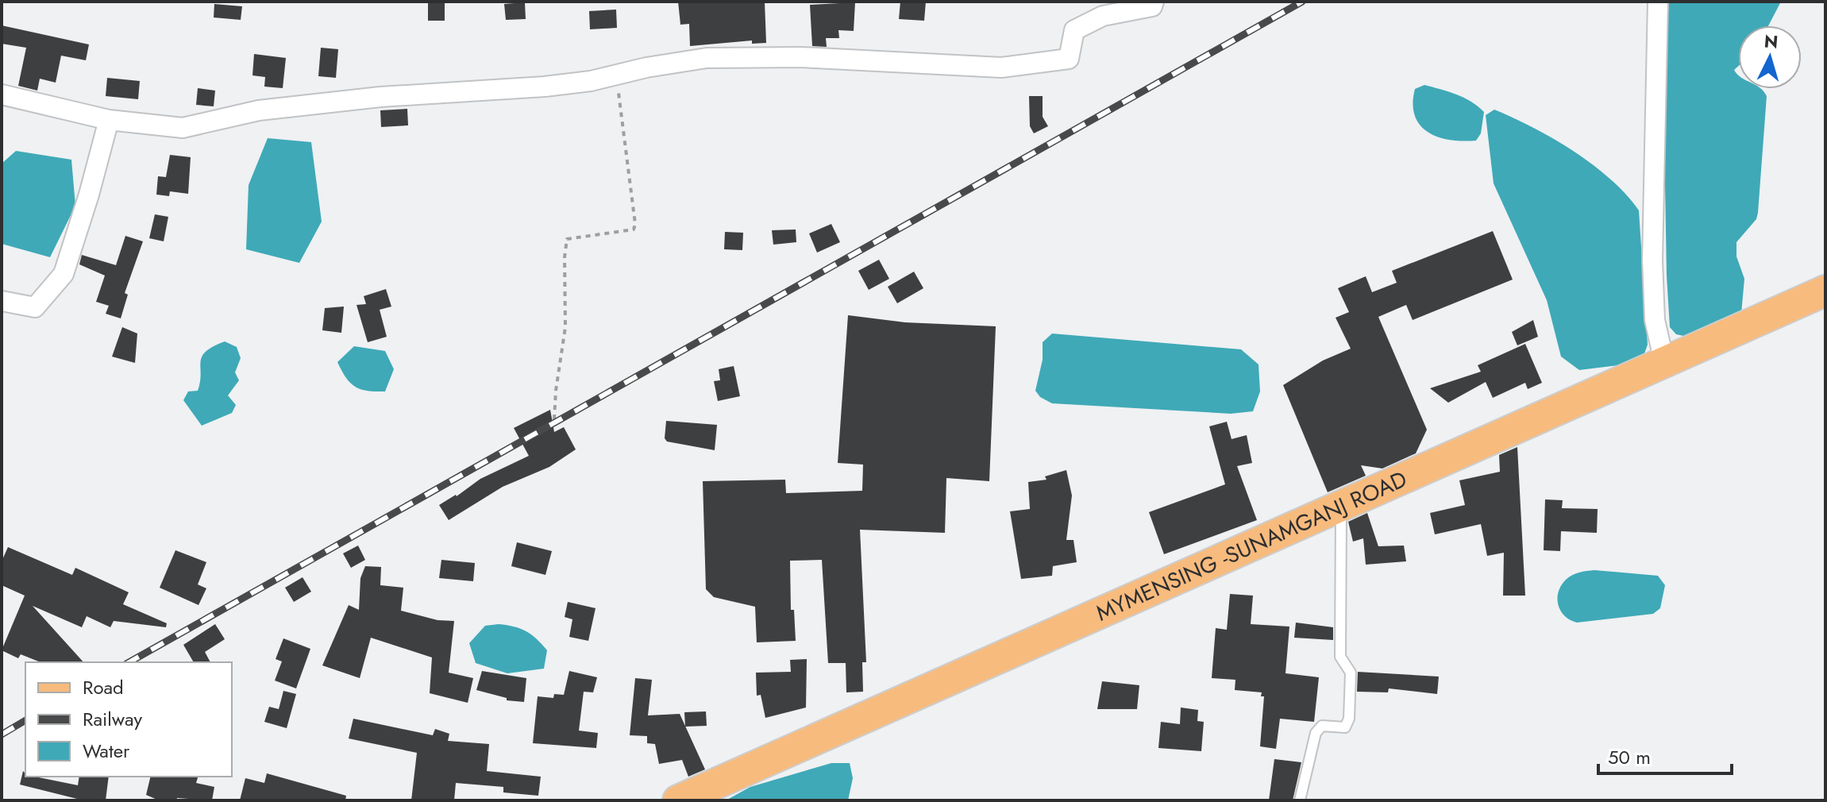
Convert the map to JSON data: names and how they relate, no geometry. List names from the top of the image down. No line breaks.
{"streets":{"main road":["MYMENSING -SUNAMGANJ ROAD"]},"legend":["Road","Railway","Water"],"scale_bar":"50 m","north":"top"}
